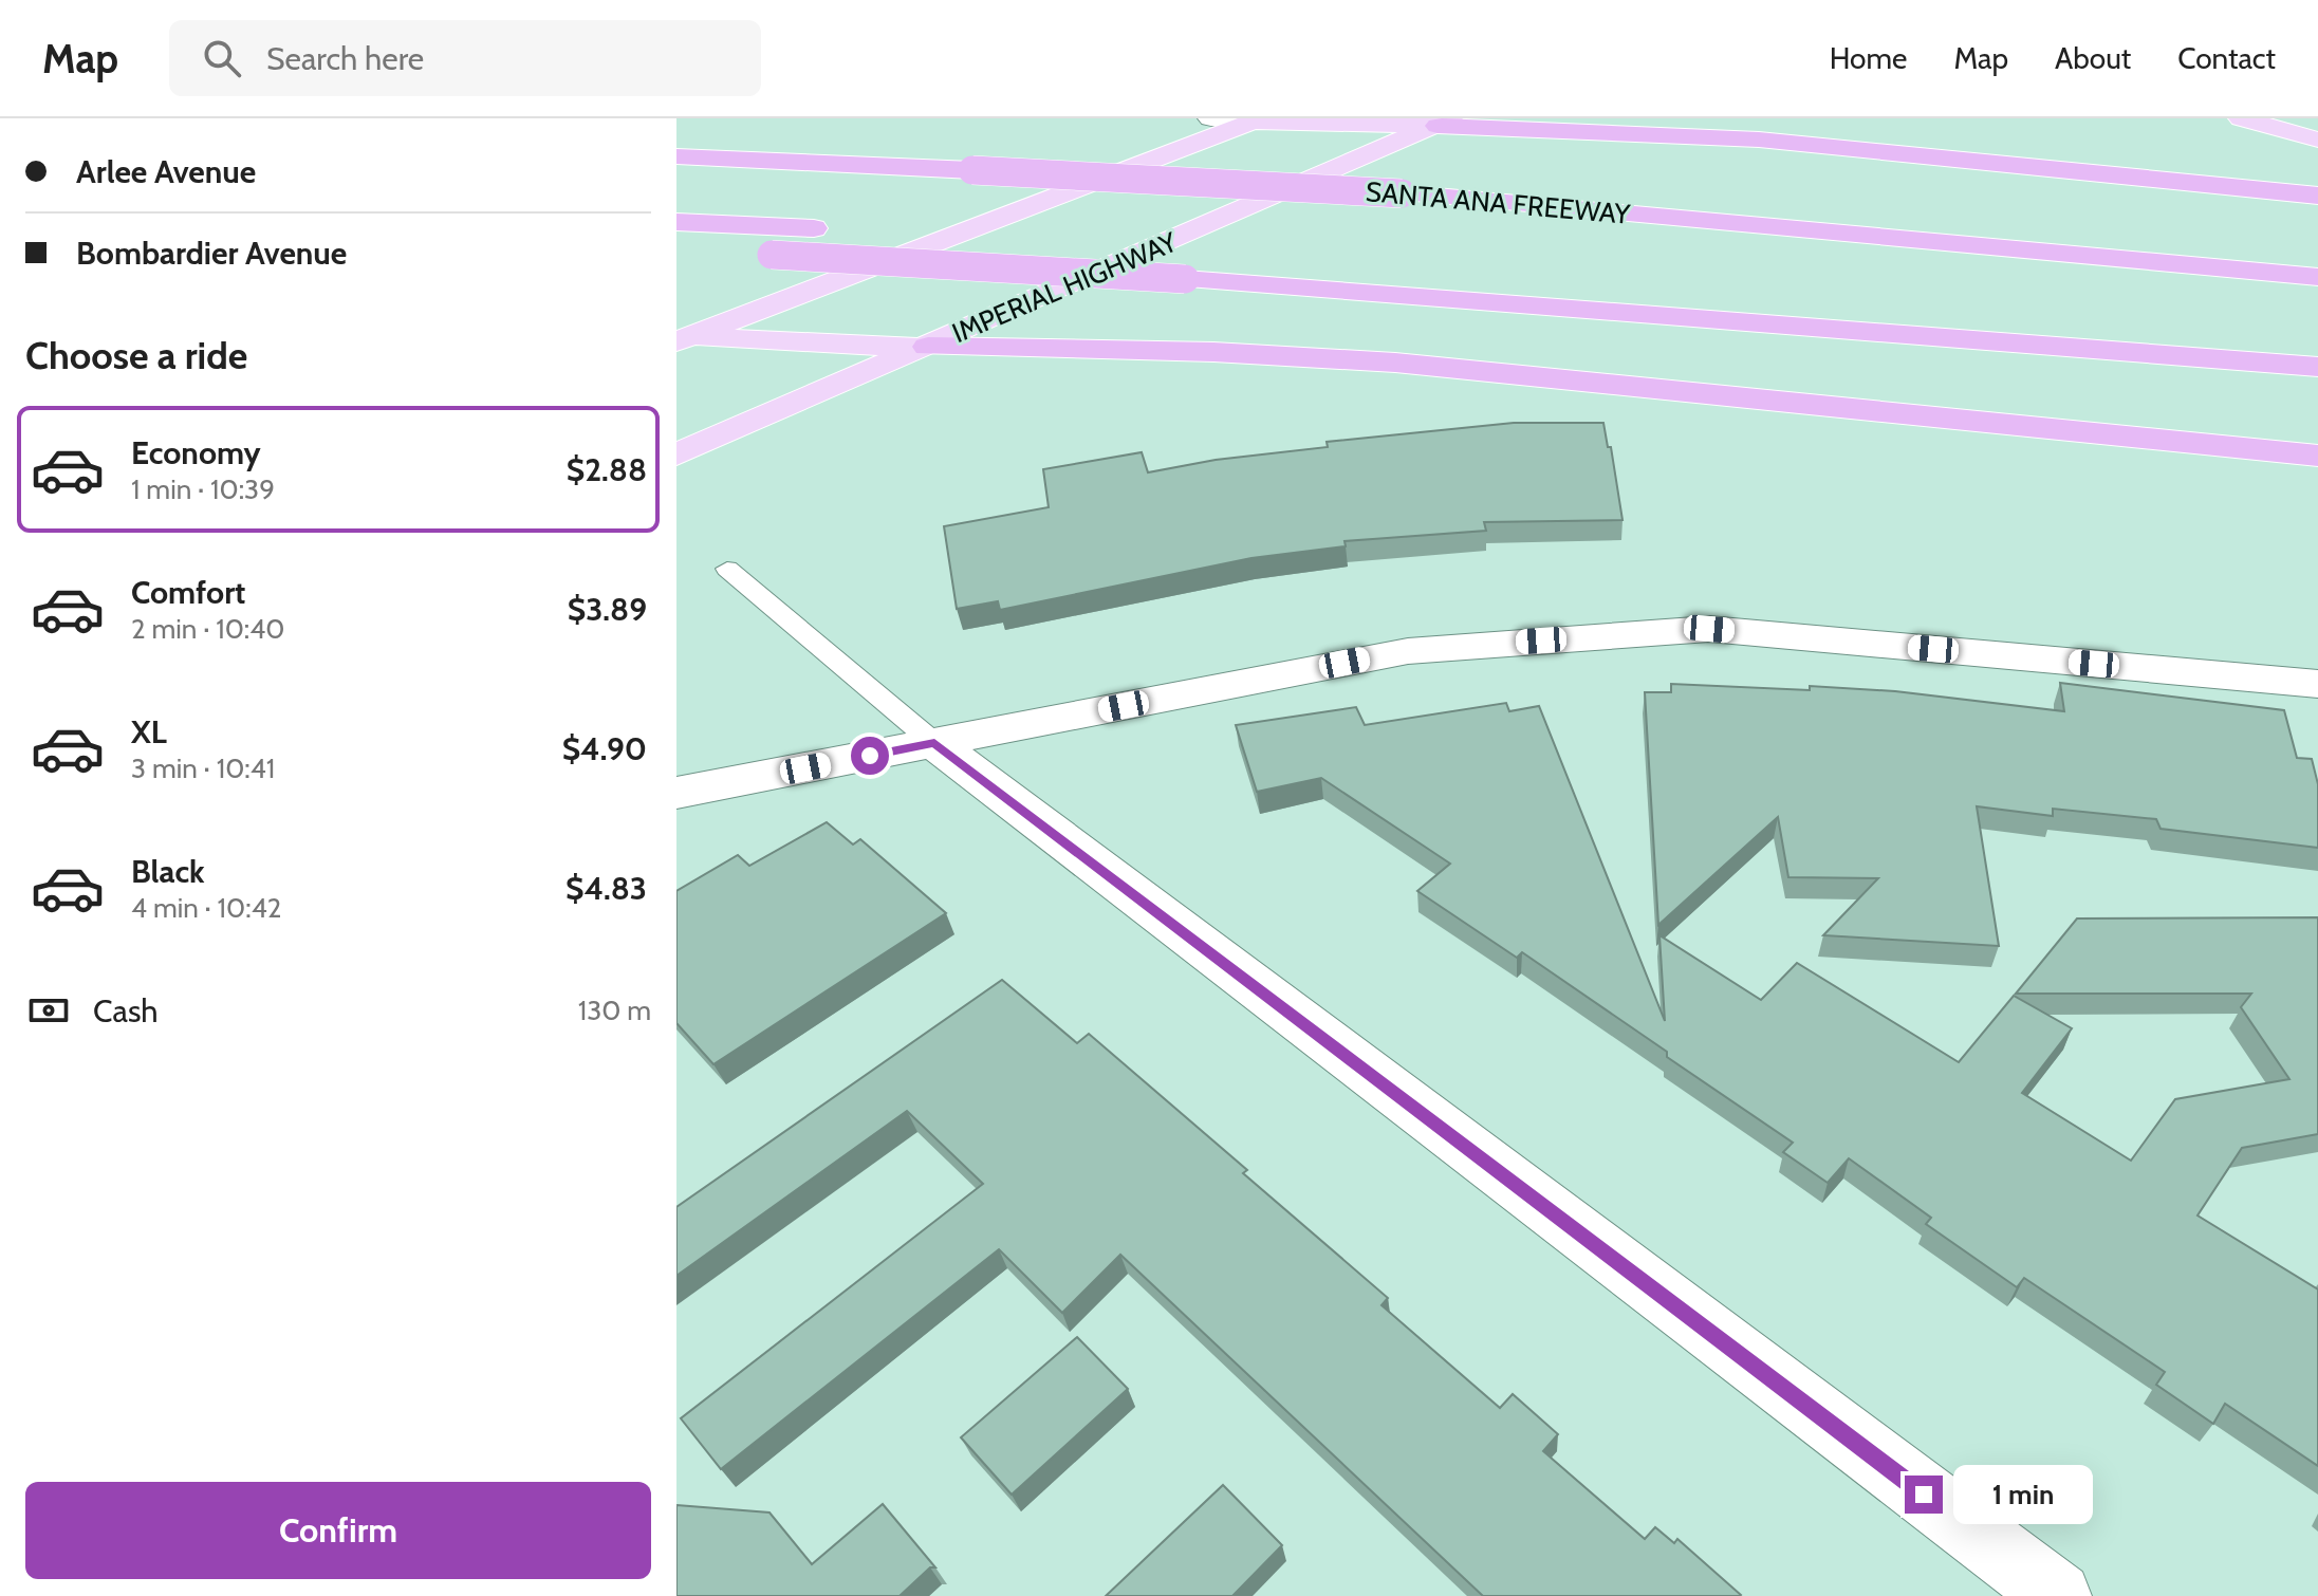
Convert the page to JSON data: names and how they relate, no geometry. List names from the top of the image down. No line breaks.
{"streets":{"highway":["SANTA ANA FREEWAY"],"main road":["IMPERIAL HIGHWAY"]},"page":{"header":"Map","search":"Search here","nav":["Home","Map","About","Contact"],"banner":["Arlee Avenue","Bombardier Avenue"],"heading":"Choose a ride","list":[{"name":"Economy","note":"1 min · 10:39","value":"$2.88"},{"name":"Comfort","note":"2 min · 10:40","value":"$3.89"},{"name":"XL","note":"3 min · 10:41","value":"$4.90"},{"name":"Black","note":"4 min · 10:42","value":"$4.83"}],"pay":["Cash","130 m"],"buttons":"Confirm","bubble":"1 min"}}
